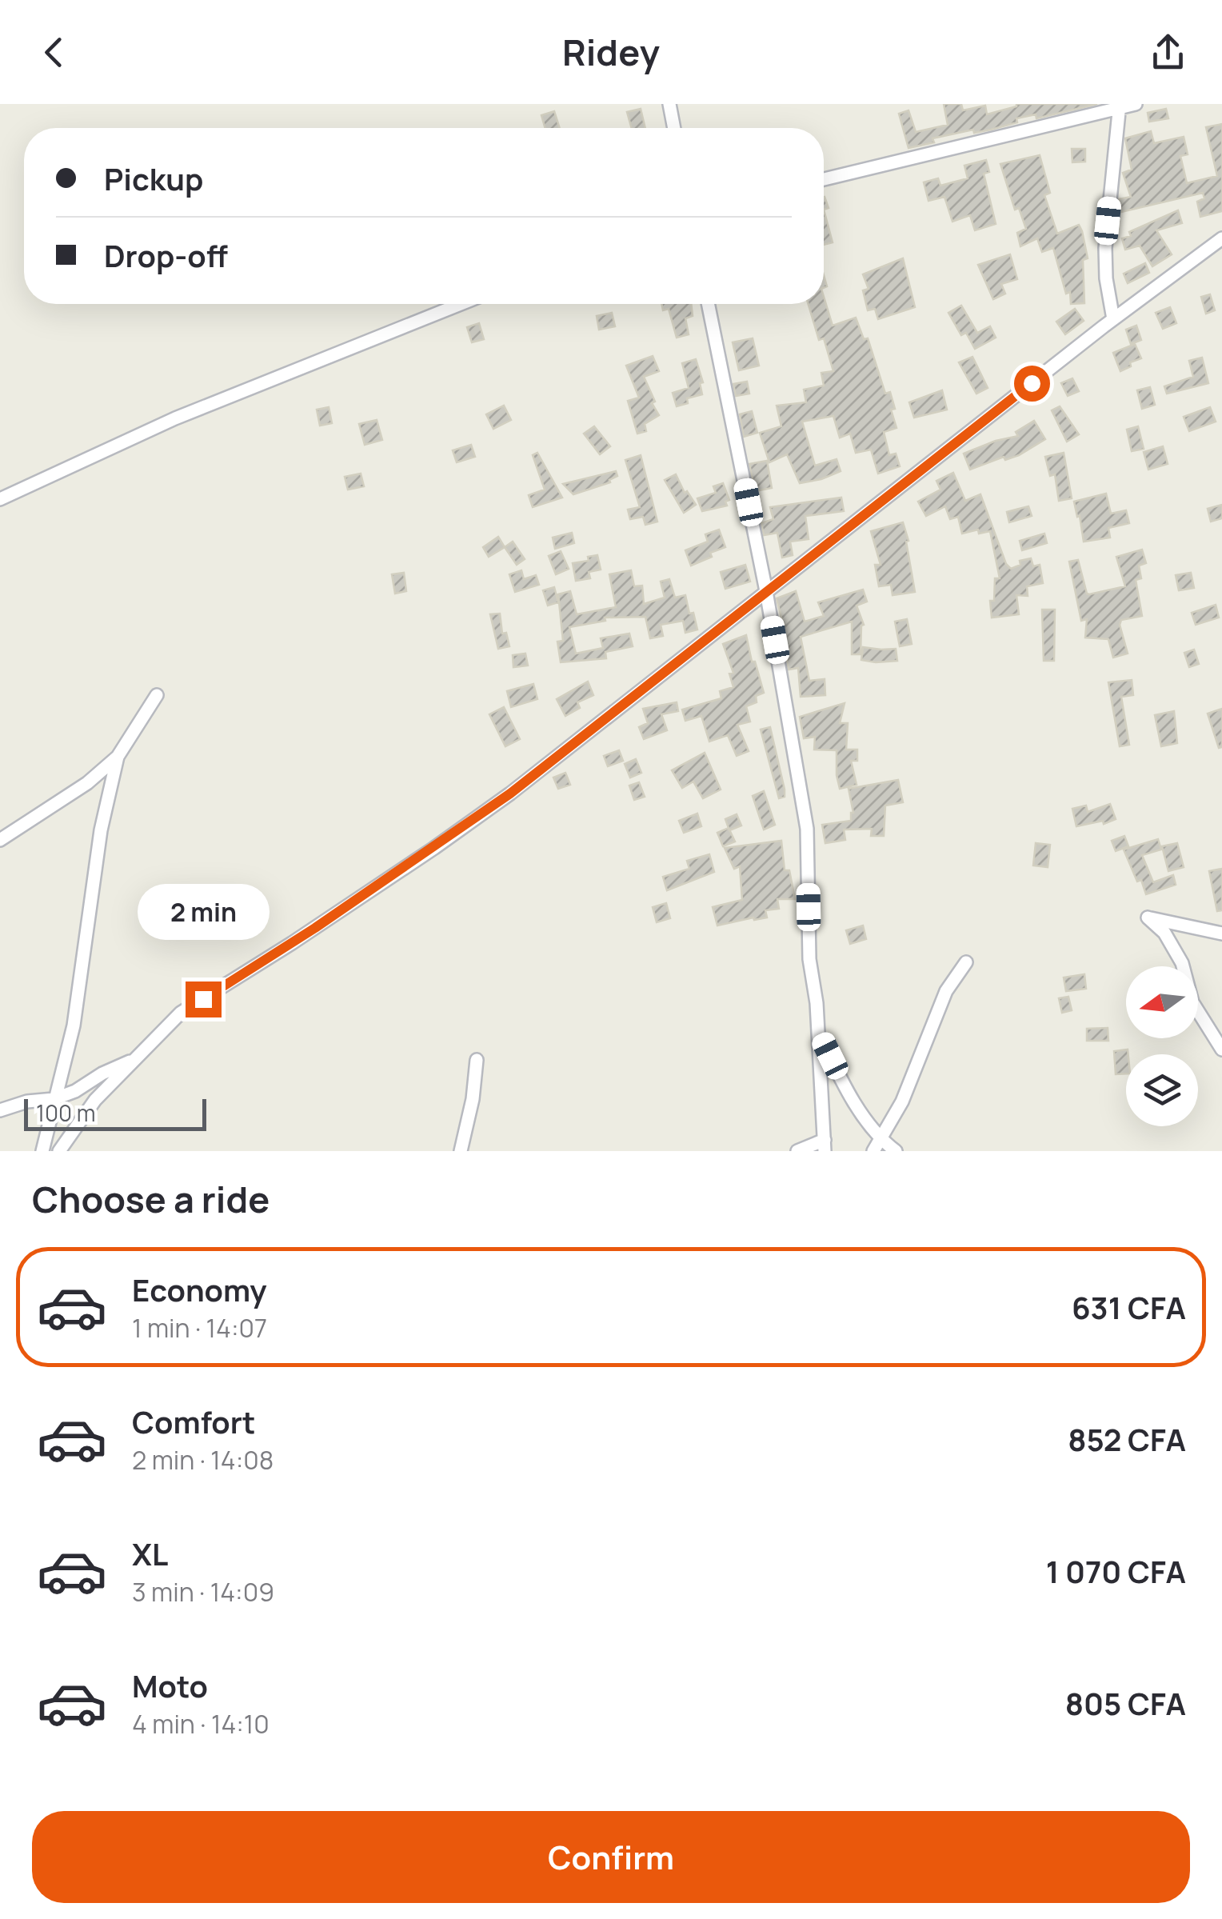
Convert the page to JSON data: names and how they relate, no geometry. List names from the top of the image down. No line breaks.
{"scale_bar":"100 m","north":"left","page":{"header":"Ridey","banner":["Pickup","Drop-off"],"bubble":"2 min","scale":"100 m","heading":"Choose a ride","list":[{"name":"Economy","note":"1 min · 14:07","value":"631 CFA"},{"name":"Comfort","note":"2 min · 14:08","value":"852 CFA"},{"name":"XL","note":"3 min · 14:09","value":"1 070 CFA"},{"name":"Moto","note":"4 min · 14:10","value":"805 CFA"}],"buttons":"Confirm"}}
